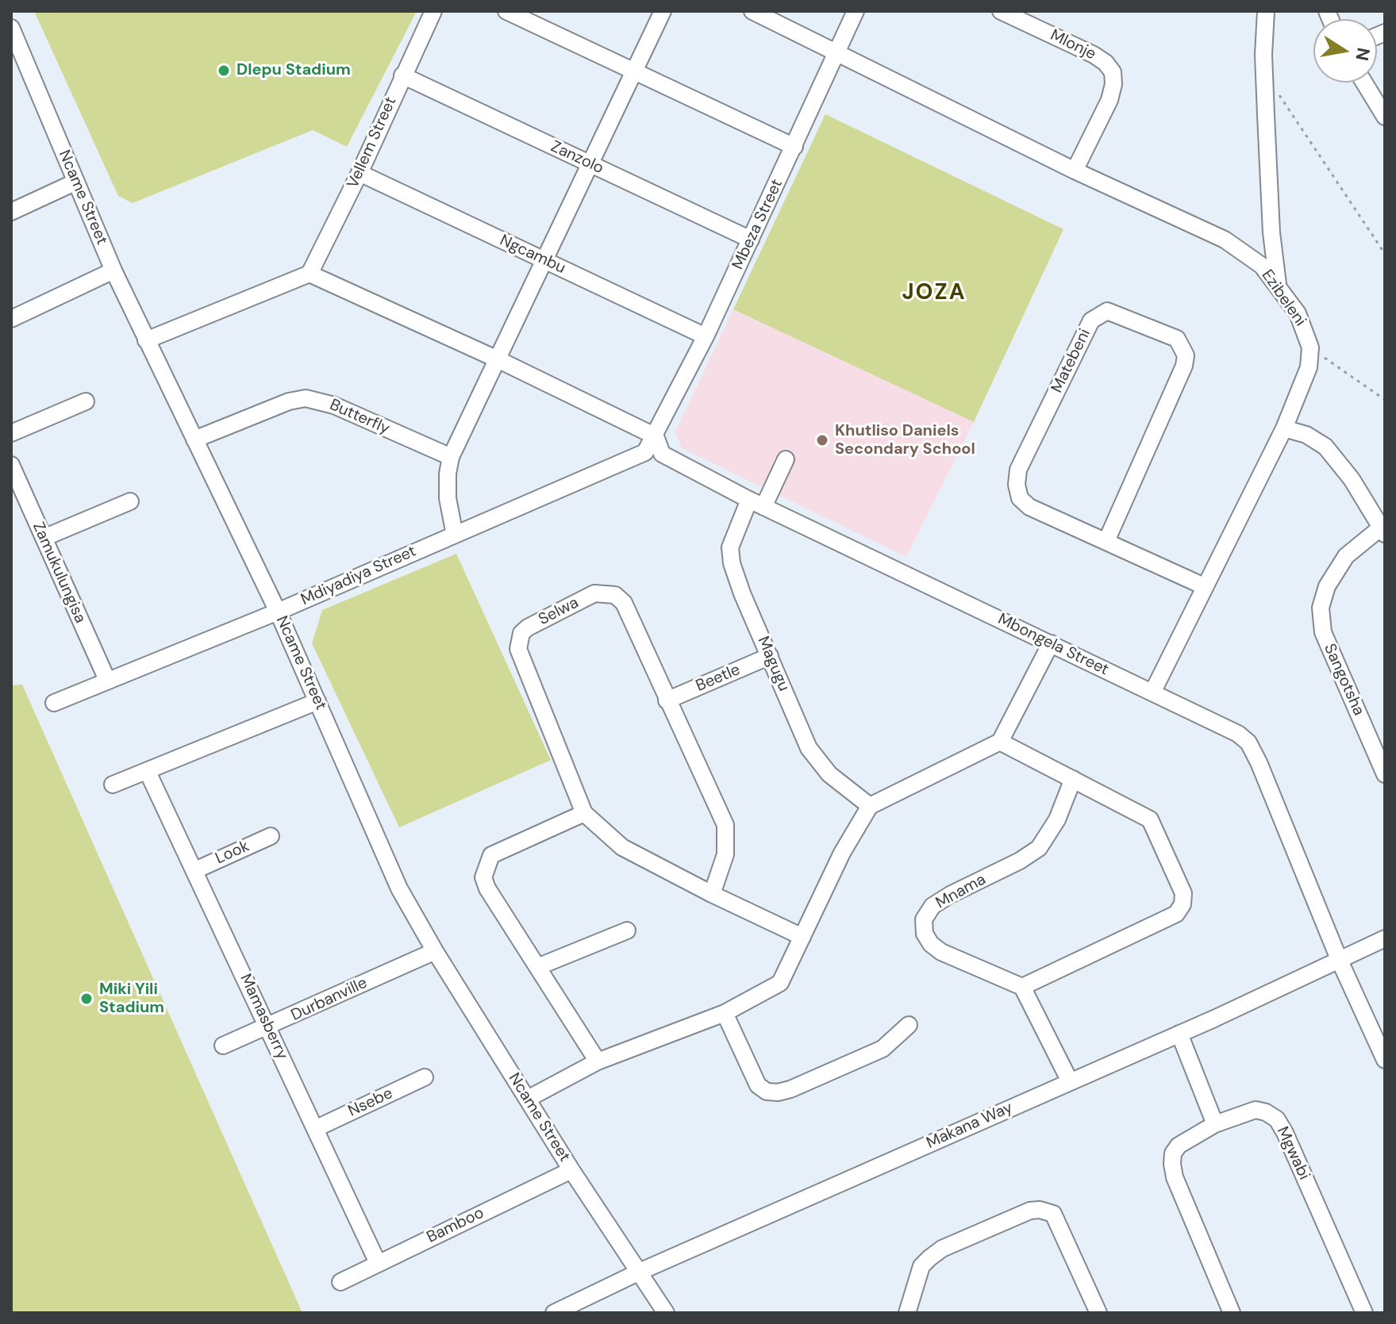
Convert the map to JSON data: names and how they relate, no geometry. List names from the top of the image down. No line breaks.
{"streets":{"street":["Mlonje","Vellem Street","Zanzolo","Ncame Street","Mbeza Street","Ngcambu","Ezibeleni","Matebeni","Butterfly","Zamukulungisa","Mdiyadiya Street","Selwa","Mbongela Street","Magugu","Beetle","Sangotsha","Look","Mnama","Durbanville","Mamasberry","Nsebe","Makana Way","Mgwabi","Bamboo"]},"crossings":[["Mlonje","Ezibeleni"],["Vellem Street","Zanzolo"],["Vellem Street","Ngcambu"],["Zanzolo","Mbeza Street"],["Ncame Street","Butterfly"],["Ncame Street","Mdiyadiya Street"],["Ncame Street","Durbanville"],["Ncame Street","Makana Way"],["Ncame Street","Bamboo"],["Mbeza Street","Ngcambu"],["Mbeza Street","Ezibeleni"],["Mbeza Street","Mdiyadiya Street"],["Mbeza Street","Mbongela Street"],["Ezibeleni","Matebeni"],["Ezibeleni","Mbongela Street"],["Ezibeleni","Sangotsha"],["Zamukulungisa","Mdiyadiya Street"],["Mdiyadiya Street","Mbongela Street"],["Selwa","Beetle"],["Mbongela Street","Magugu"],["Mbongela Street","Makana Way"],["Magugu","Beetle"],["Look","Mamasberry"],["Durbanville","Mamasberry"],["Mamasberry","Nsebe"],["Mamasberry","Bamboo"]],"districts":["JOZA"],"places":["Dlepu Stadium","Khutliso Daniels Secondary School","Miki Yili Stadium"],"north":"right"}
